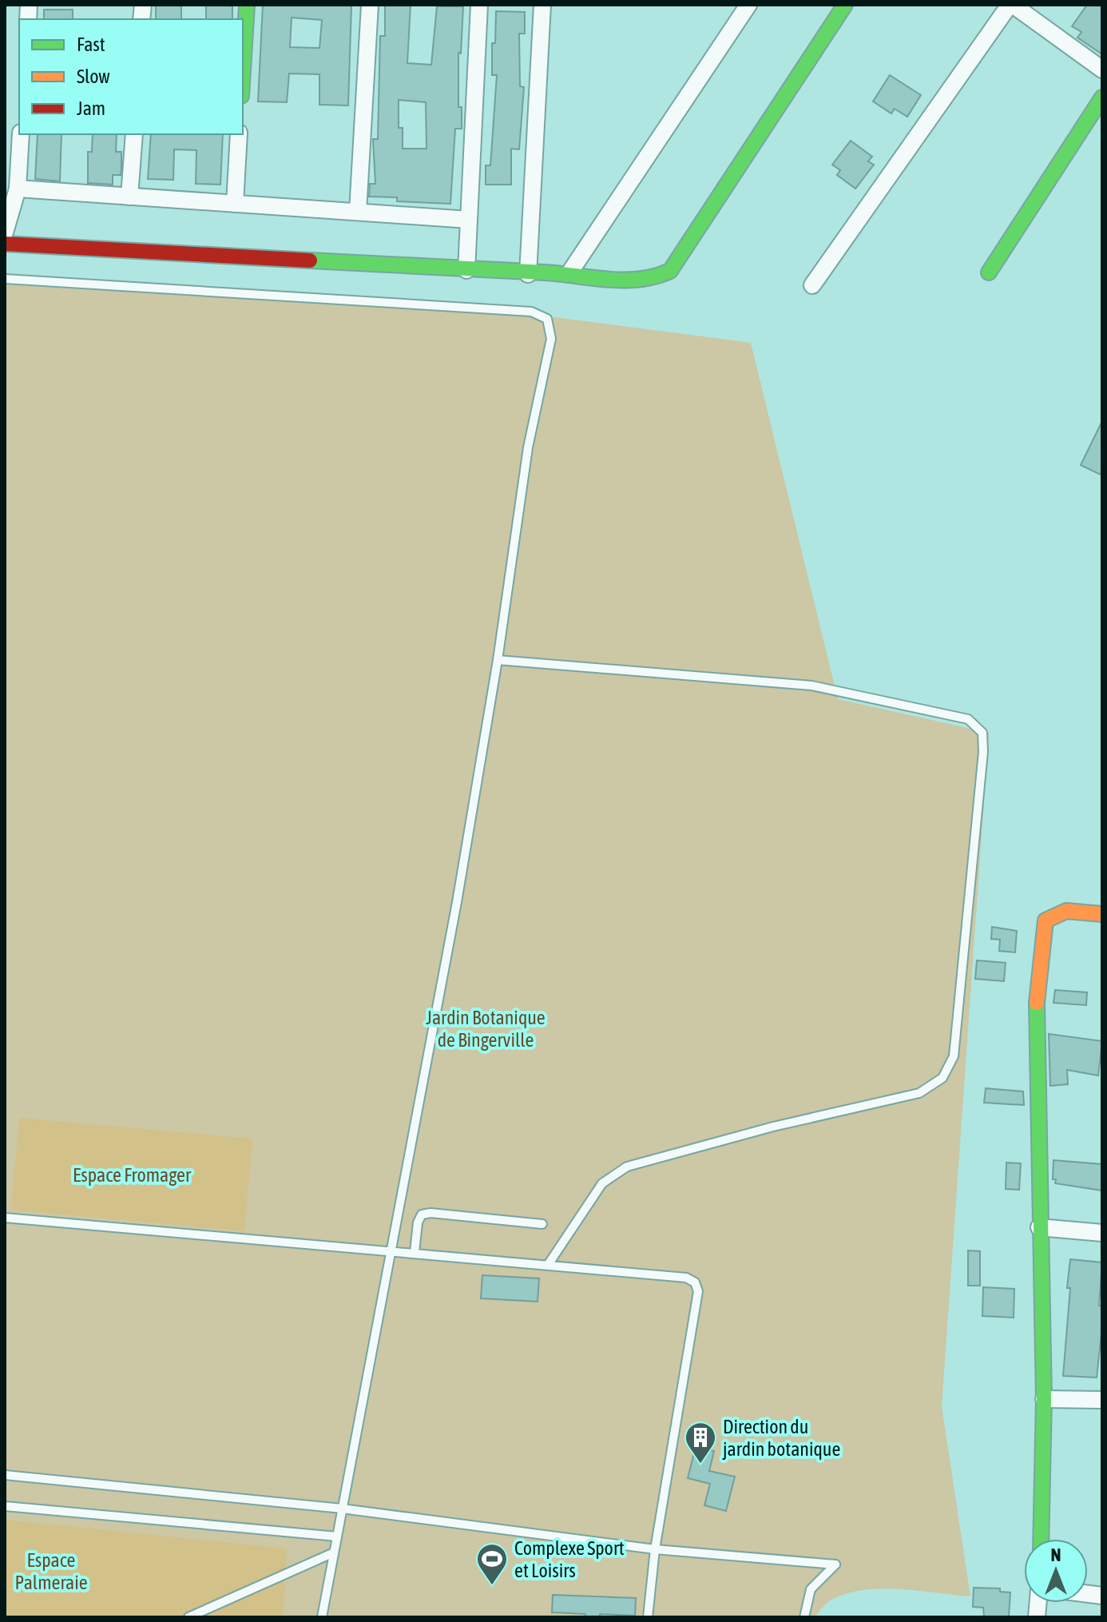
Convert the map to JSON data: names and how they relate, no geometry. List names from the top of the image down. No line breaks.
{"parks":["Jardin Botanique de Bingerville","Espace Fromager","Espace Palmeraie"],"places":{"building":["Direction du jardin botanique"],"sports":["Complexe Sport et Loisirs"]},"legend":["Fast","Slow","Jam"],"north":"top"}
